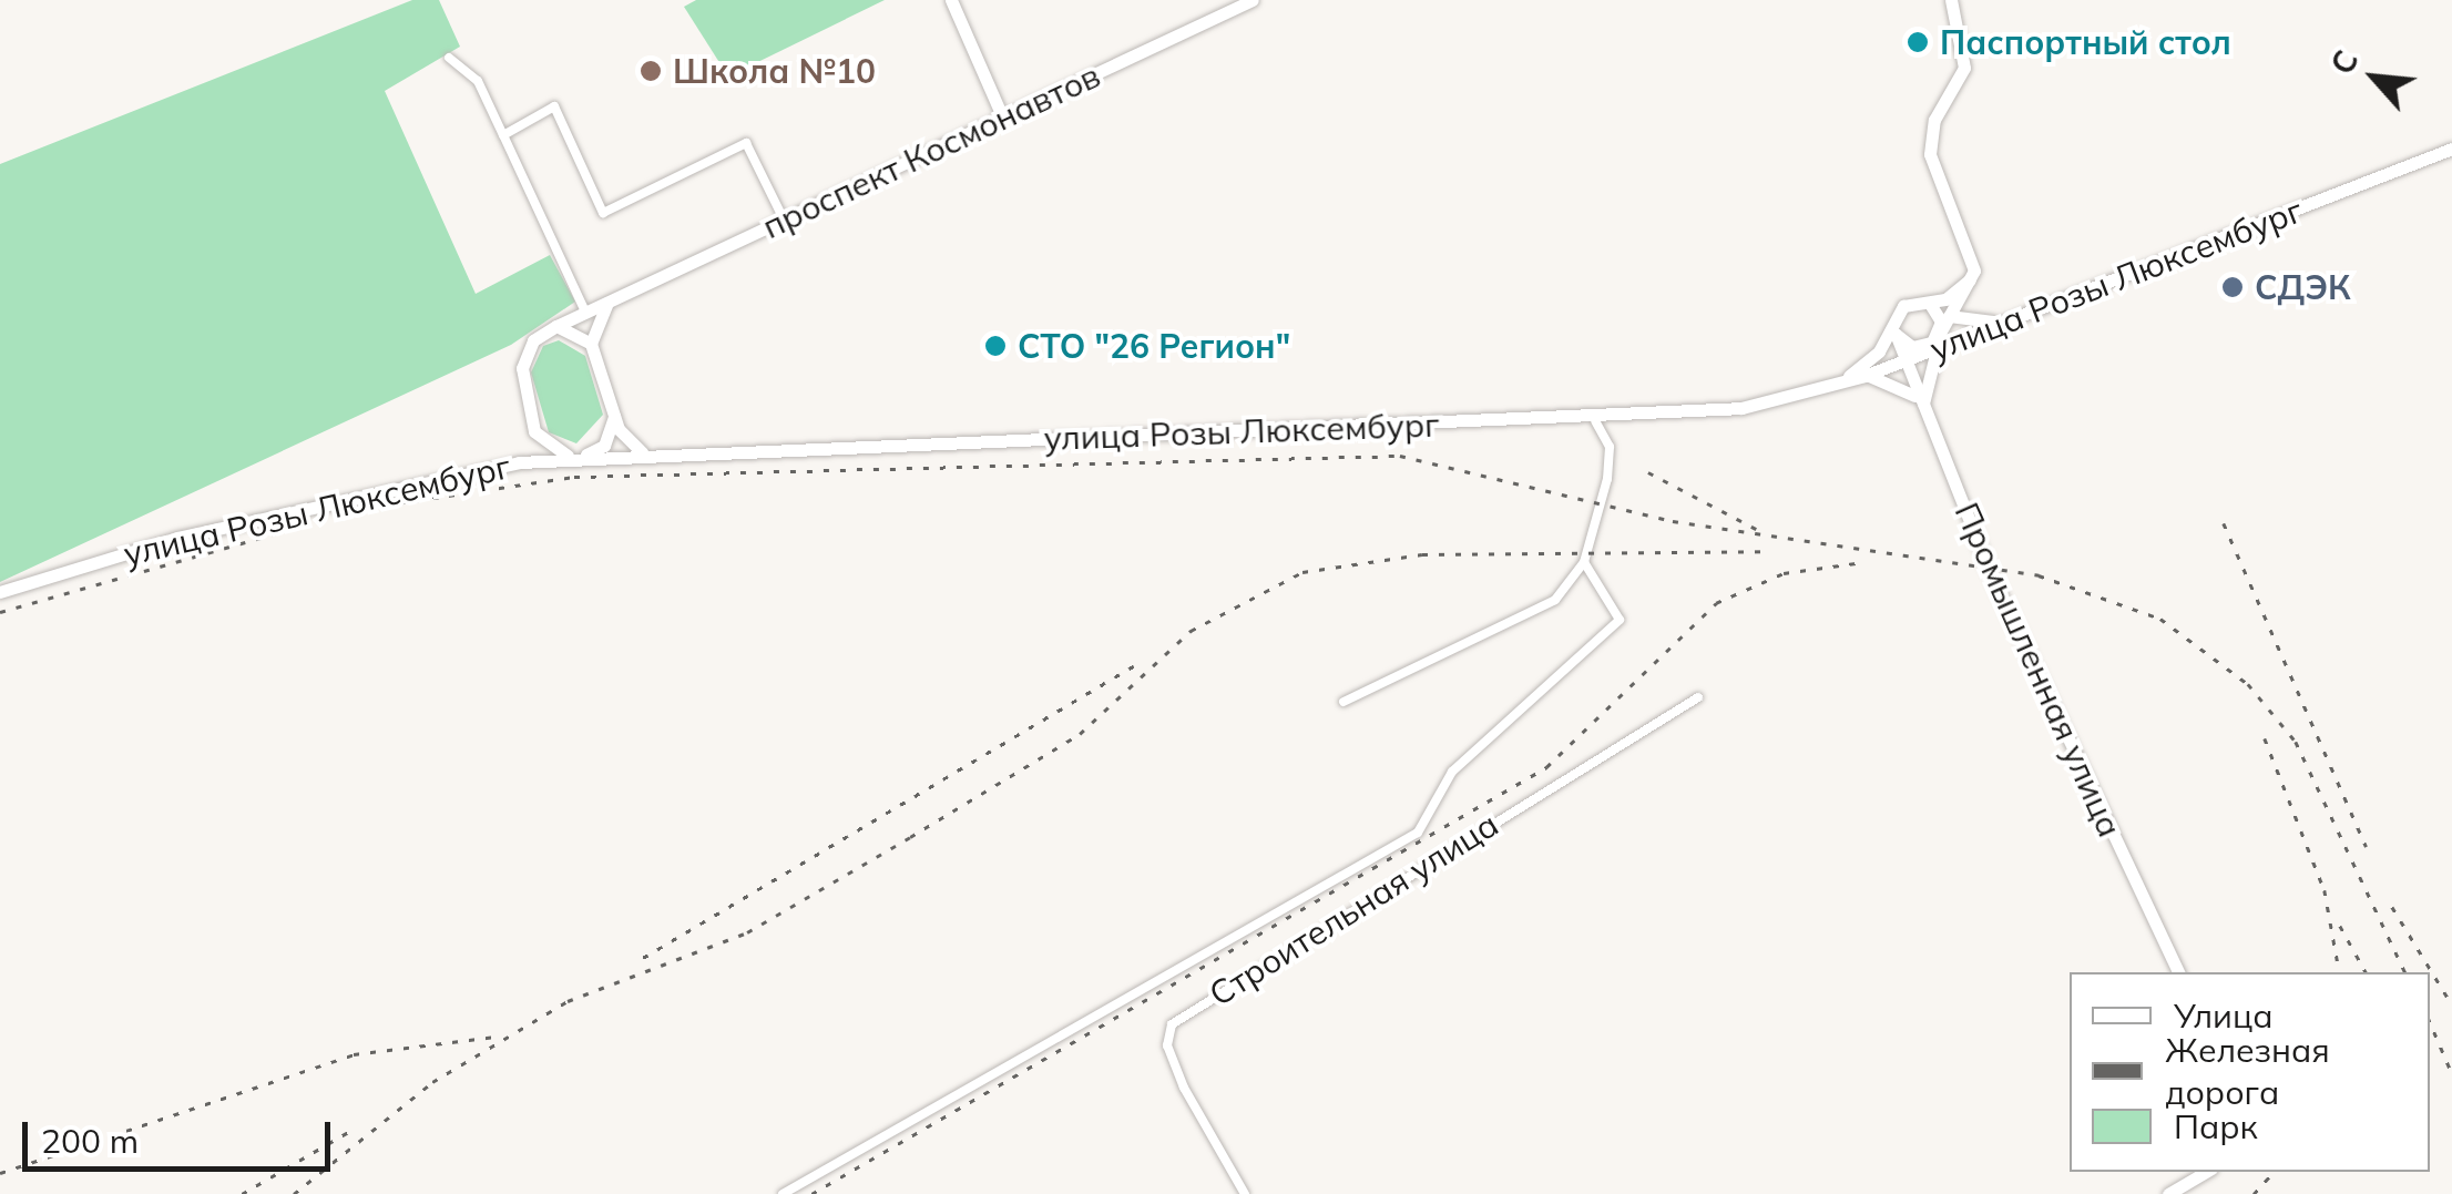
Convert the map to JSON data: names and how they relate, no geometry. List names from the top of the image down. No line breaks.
{"streets":{"main road":["проспект Космонавтов","улица Розы Люксембург","Промышленная улица"],"street":["Строительная улица"]},"crossings":[["улица Розы Люксембург","Промышленная улица"]],"places":["Паспортный стол","Школа №10","СДЭК","СТО \"26 Регион\""],"legend":["Улица","Железная дорога","Парк"],"scale_bar":"200 m","north":"top left"}
